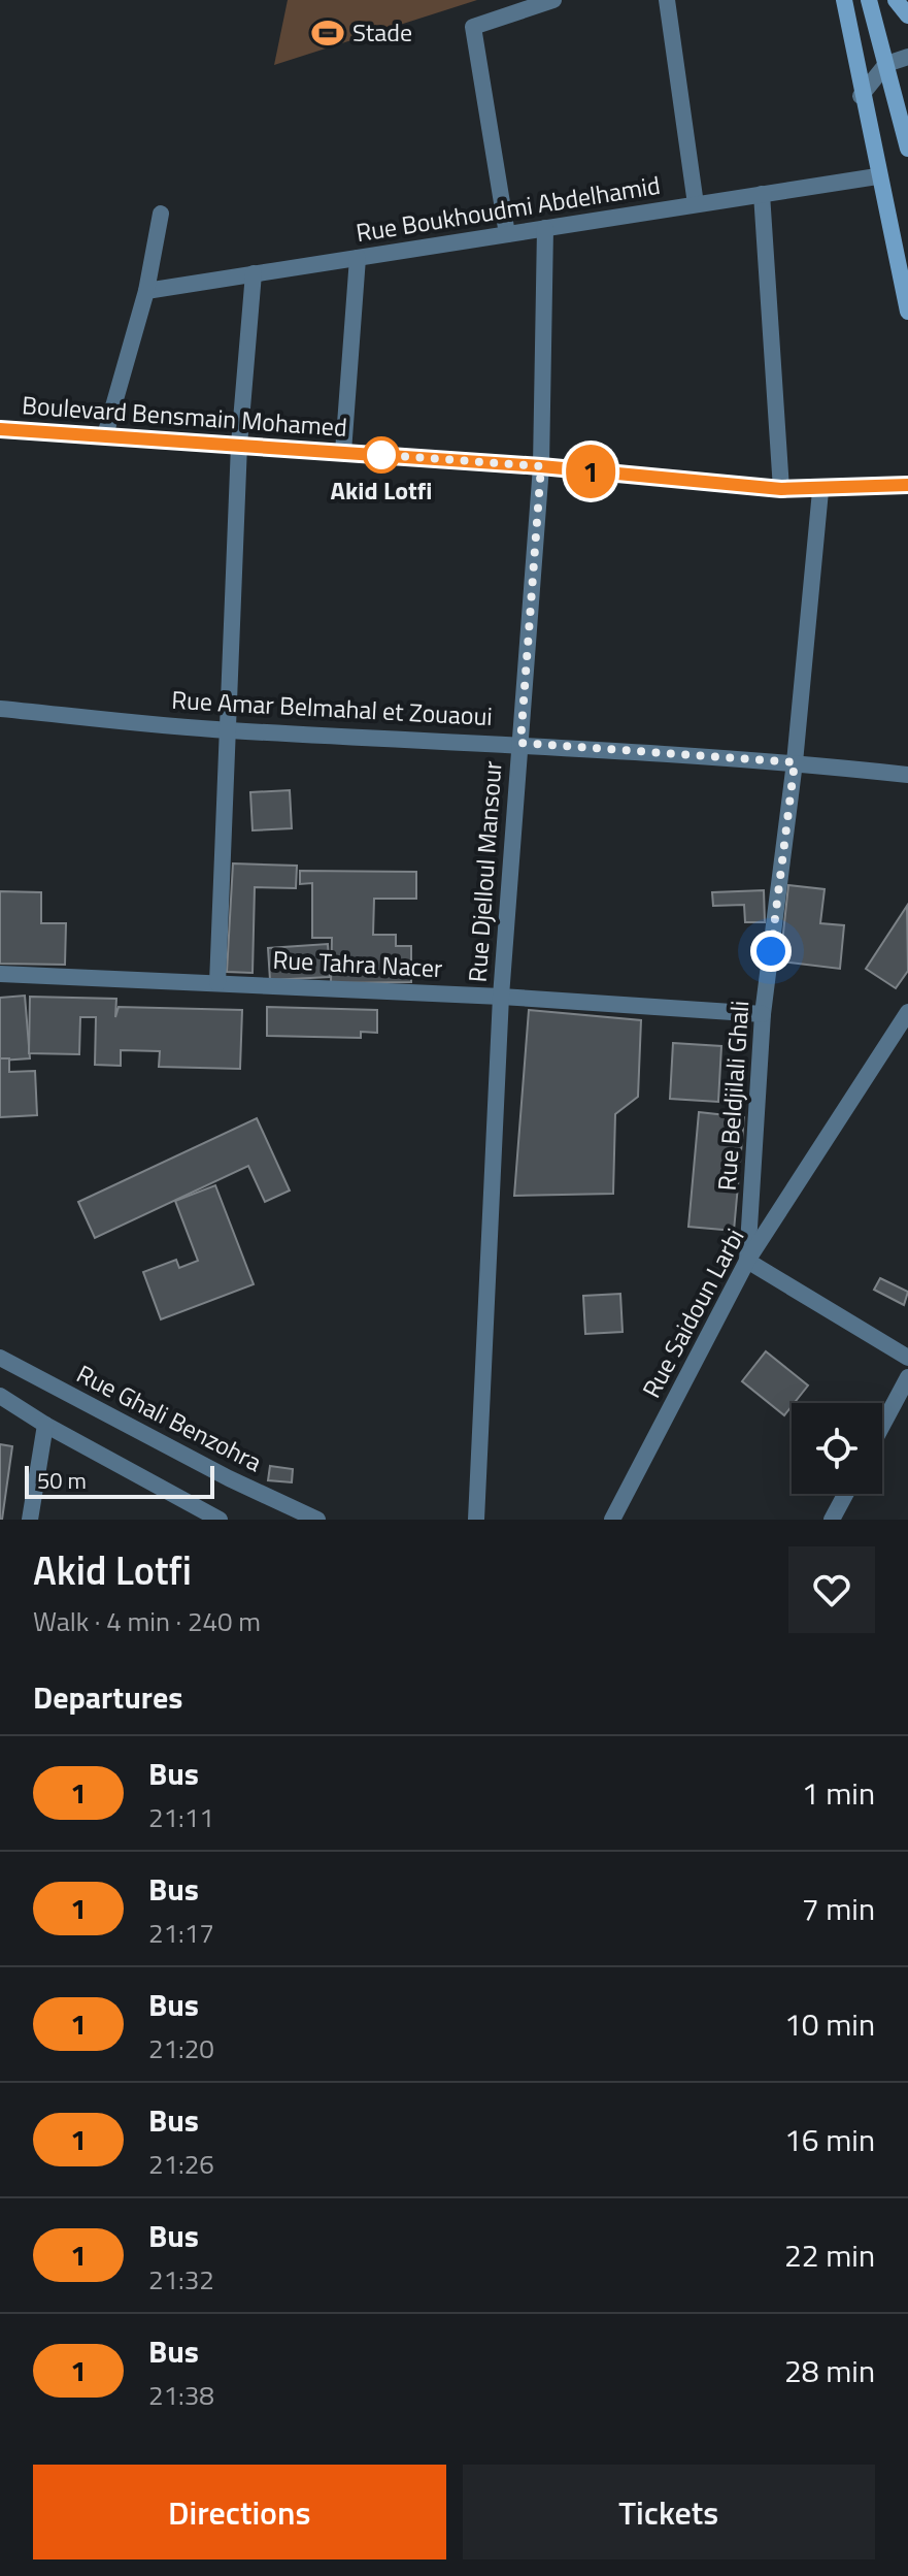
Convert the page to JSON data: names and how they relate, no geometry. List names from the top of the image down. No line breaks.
{"streets":{"street":["Rue Boukhoudmi Abdelhamid","Boulevard Bensmain Mohamed","Rue Amar Belmahal et Zouaoui","Rue Djelloul Mansour","Rue Tahra Nacer","Rue Beldjilali Ghali","Rue Saidoun Larbi","Rue Ghali Benzohra"]},"crossings":[["Rue Boukhoudmi Abdelhamid","Rue Djelloul Mansour"],["Boulevard Bensmain Mohamed","Rue Djelloul Mansour"],["Boulevard Bensmain Mohamed","Rue Beldjilali Ghali"],["Rue Amar Belmahal et Zouaoui","Rue Djelloul Mansour"],["Rue Amar Belmahal et Zouaoui","Rue Beldjilali Ghali"],["Rue Djelloul Mansour","Rue Tahra Nacer"],["Rue Tahra Nacer","Rue Beldjilali Ghali"],["Rue Beldjilali Ghali","Rue Saidoun Larbi"]],"places":{"sports":["Stade"],"other":["Akid Lotfi"]},"lines":["bus line 1"],"scale_bar":"50 m","page":{"on_map":"1","scale":"50 m","heading":[["Akid Lotfi","Walk · 4 min · 240 m"],"Departures"],"list":[{"mark":"1","name":"Bus","note":"21:11","value":"1 min"},{"mark":"1","name":"Bus","note":"21:17","value":"7 min"},{"mark":"1","name":"Bus","note":"21:20","value":"10 min"},{"mark":"1","name":"Bus","note":"21:26","value":"16 min"},{"mark":"1","name":"Bus","note":"21:32","value":"22 min"},{"mark":"1","name":"Bus","note":"21:38","value":"28 min"}],"buttons":["Directions","Tickets"]}}
